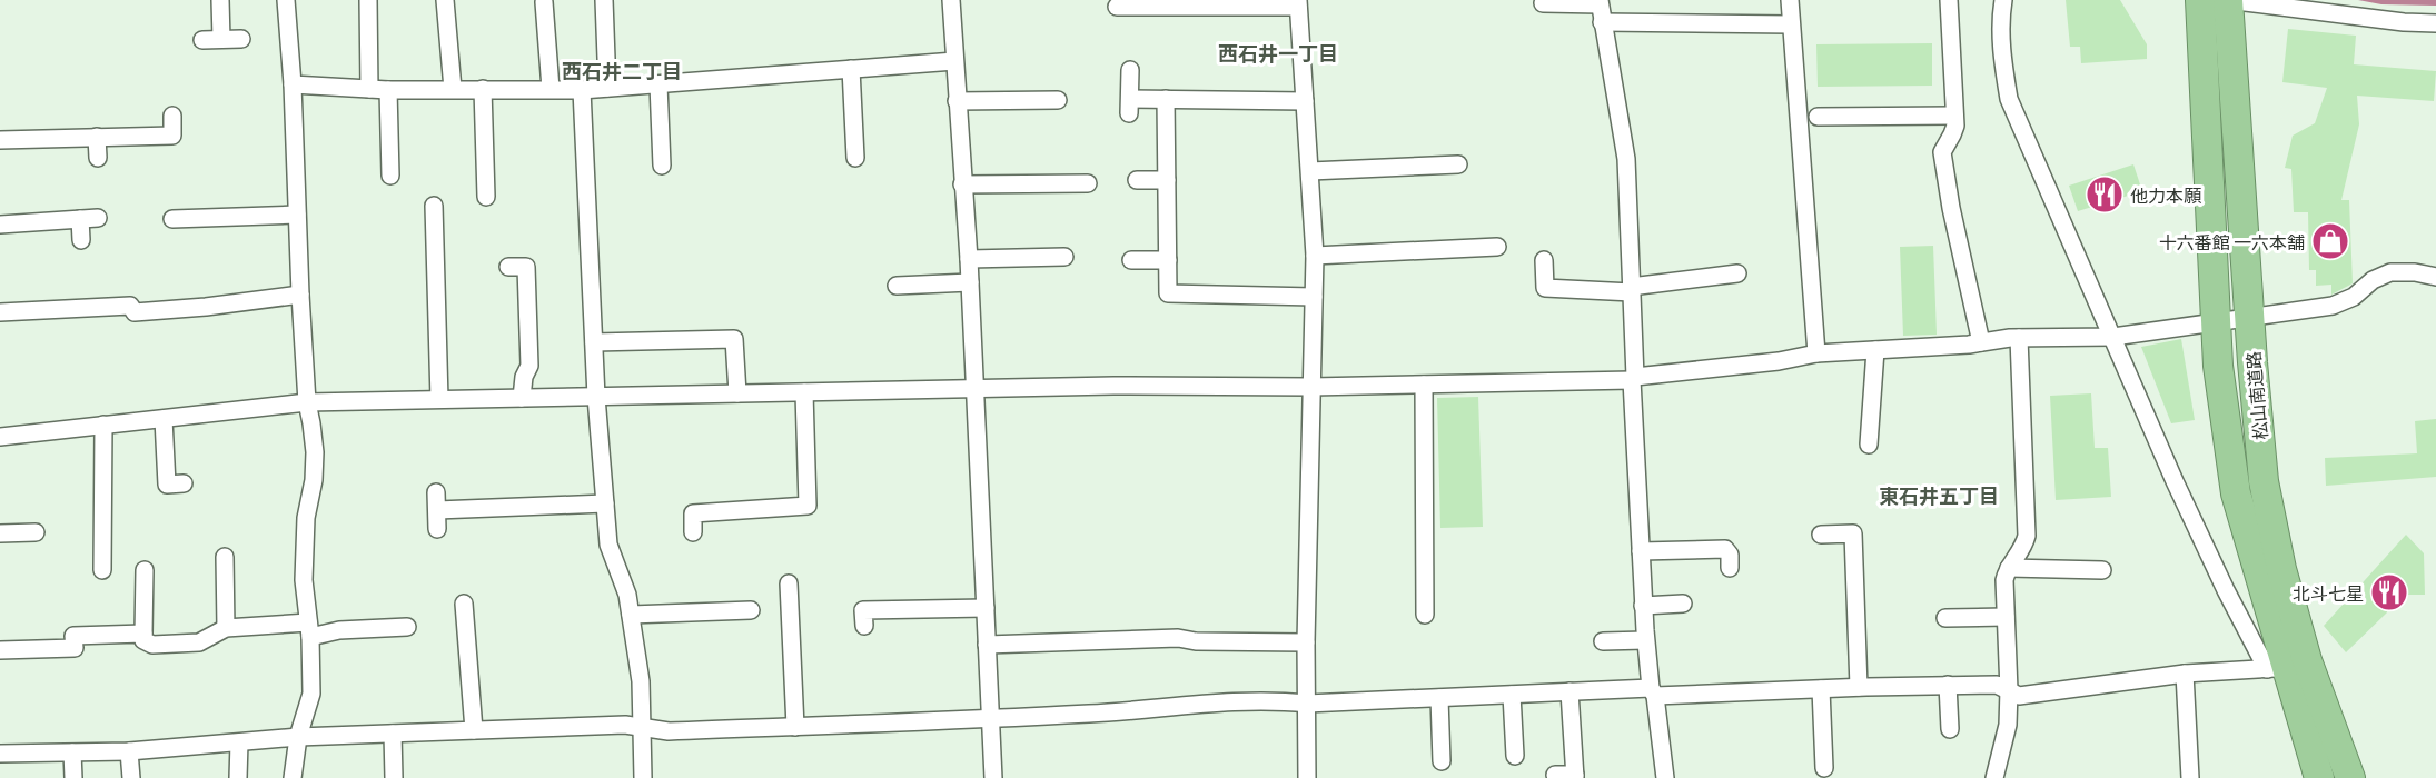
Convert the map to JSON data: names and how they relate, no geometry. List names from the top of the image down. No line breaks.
{"streets":{"highway":["松山南道路"]},"districts":["西石井一丁目","西石井二丁目","東石井五丁目"],"places":{"restaurant":["他力本願","北斗七星"],"shop":["十六番館 一六本舗"]}}
